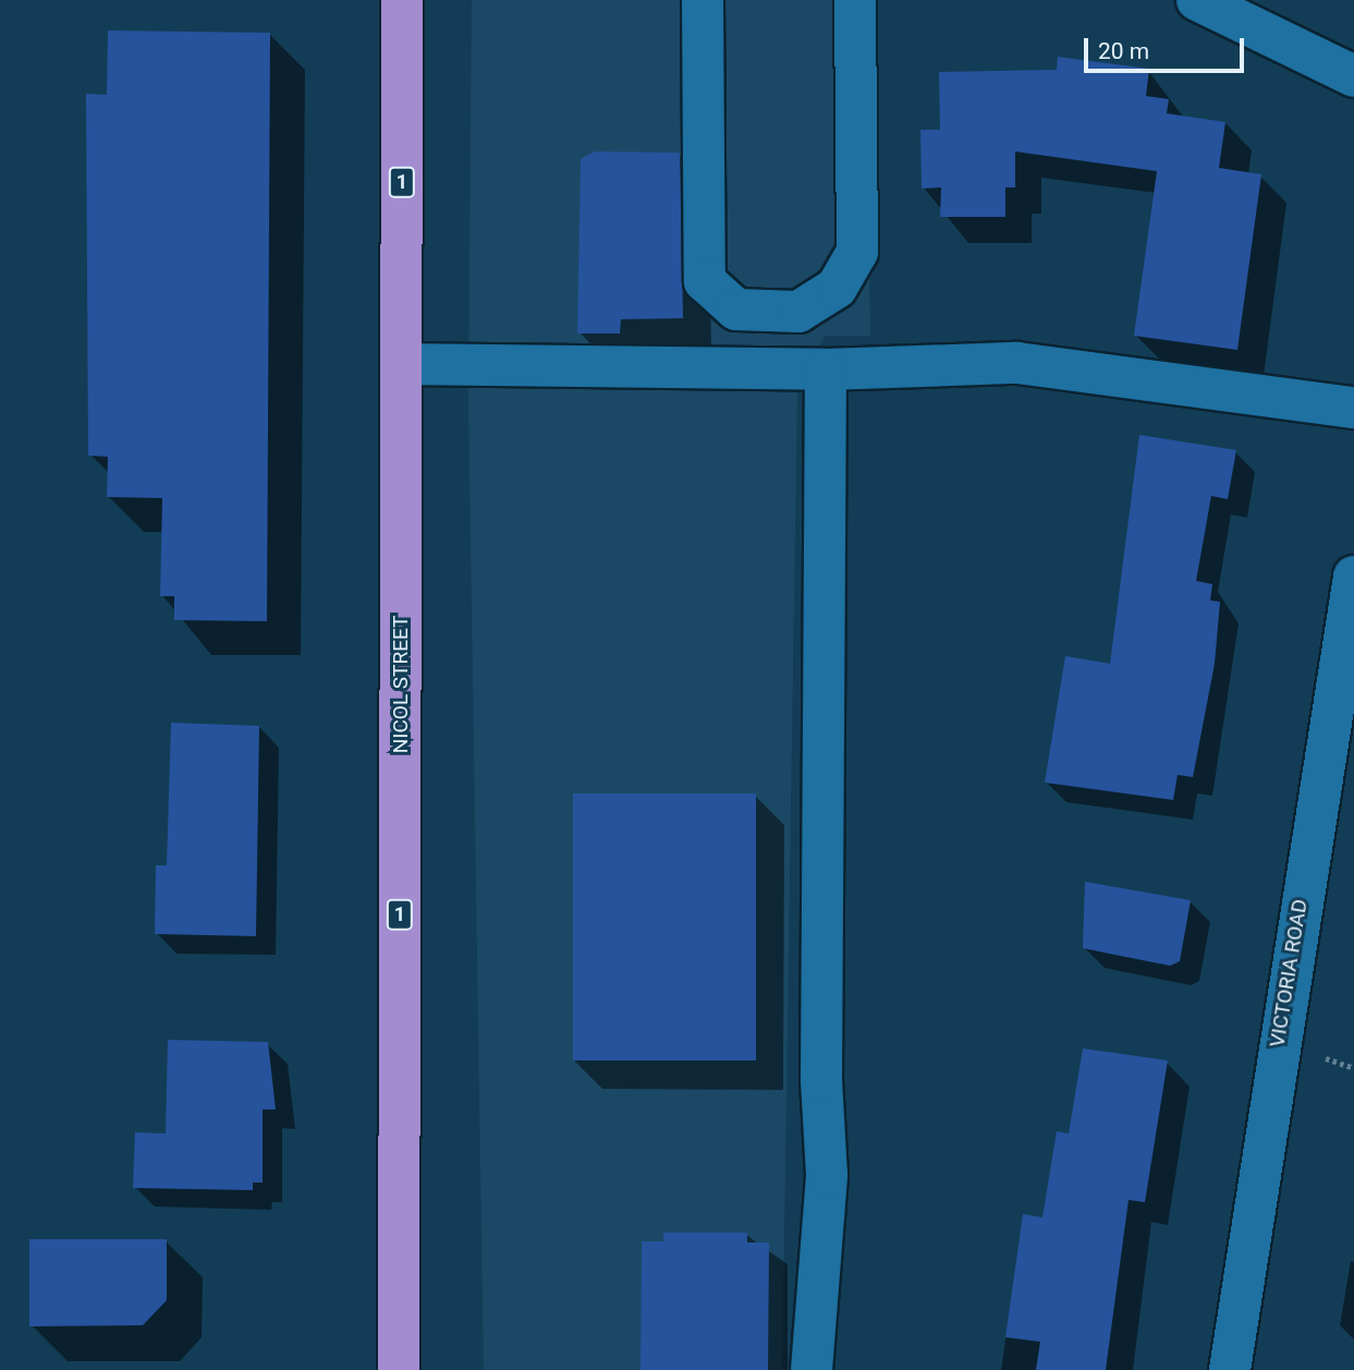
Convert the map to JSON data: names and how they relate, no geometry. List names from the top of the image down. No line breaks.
{"streets":{"highway":["1","NICOL STREET"],"street":["VICTORIA ROAD"]},"scale_bar":"20 m"}
